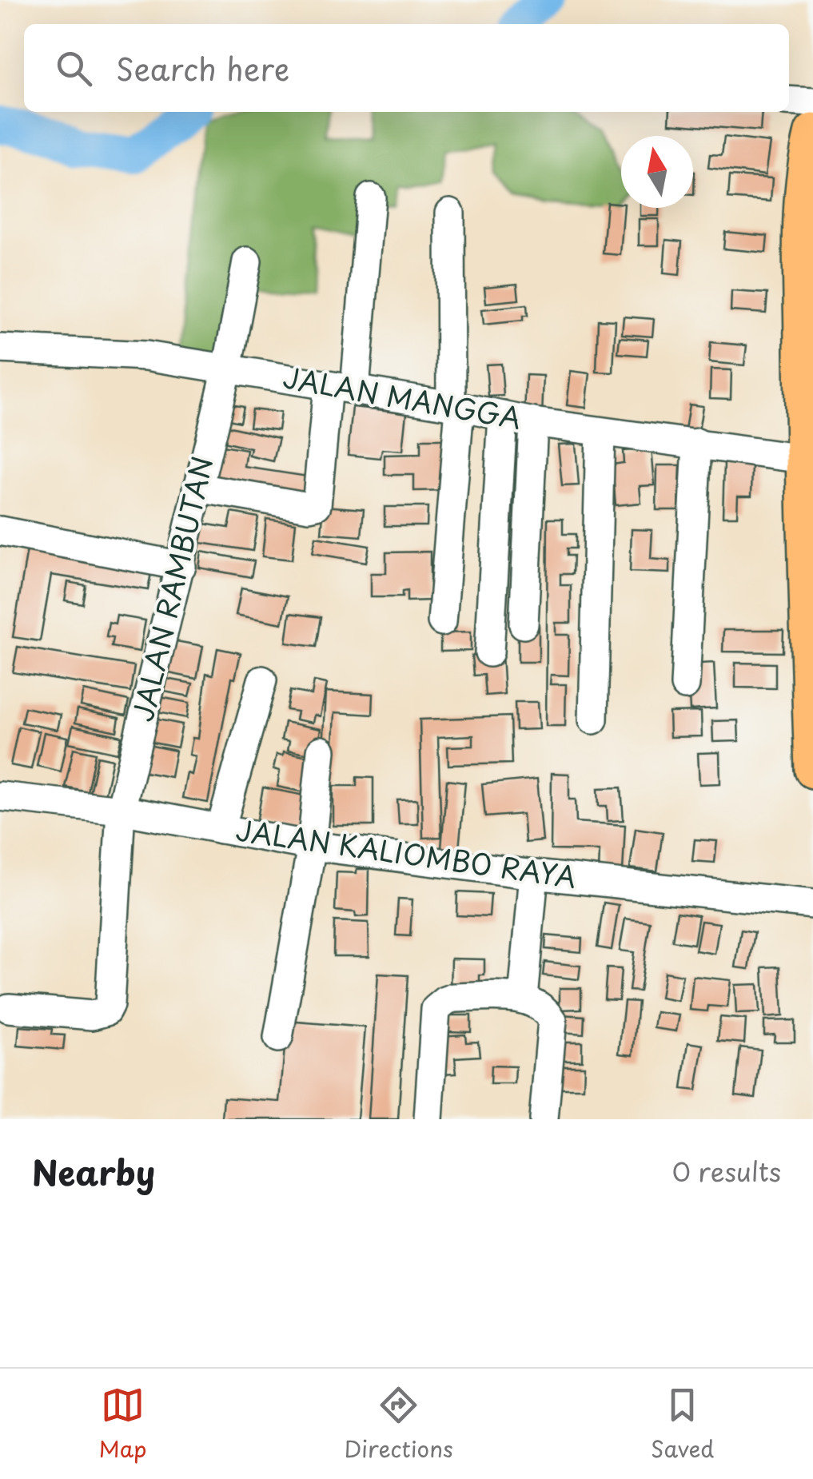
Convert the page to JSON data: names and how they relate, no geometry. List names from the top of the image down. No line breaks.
{"streets":{"street":["JALAN MANGGA","JALAN RAMBUTAN","JALAN KALIOMBO RAYA"]},"crossings":[["JALAN MANGGA","JALAN RAMBUTAN"],["JALAN RAMBUTAN","JALAN KALIOMBO RAYA"]],"north":"top","page":{"search":"Search here","heading":["Nearby","0 results"],"nav":["Map","Directions","Saved"]}}
